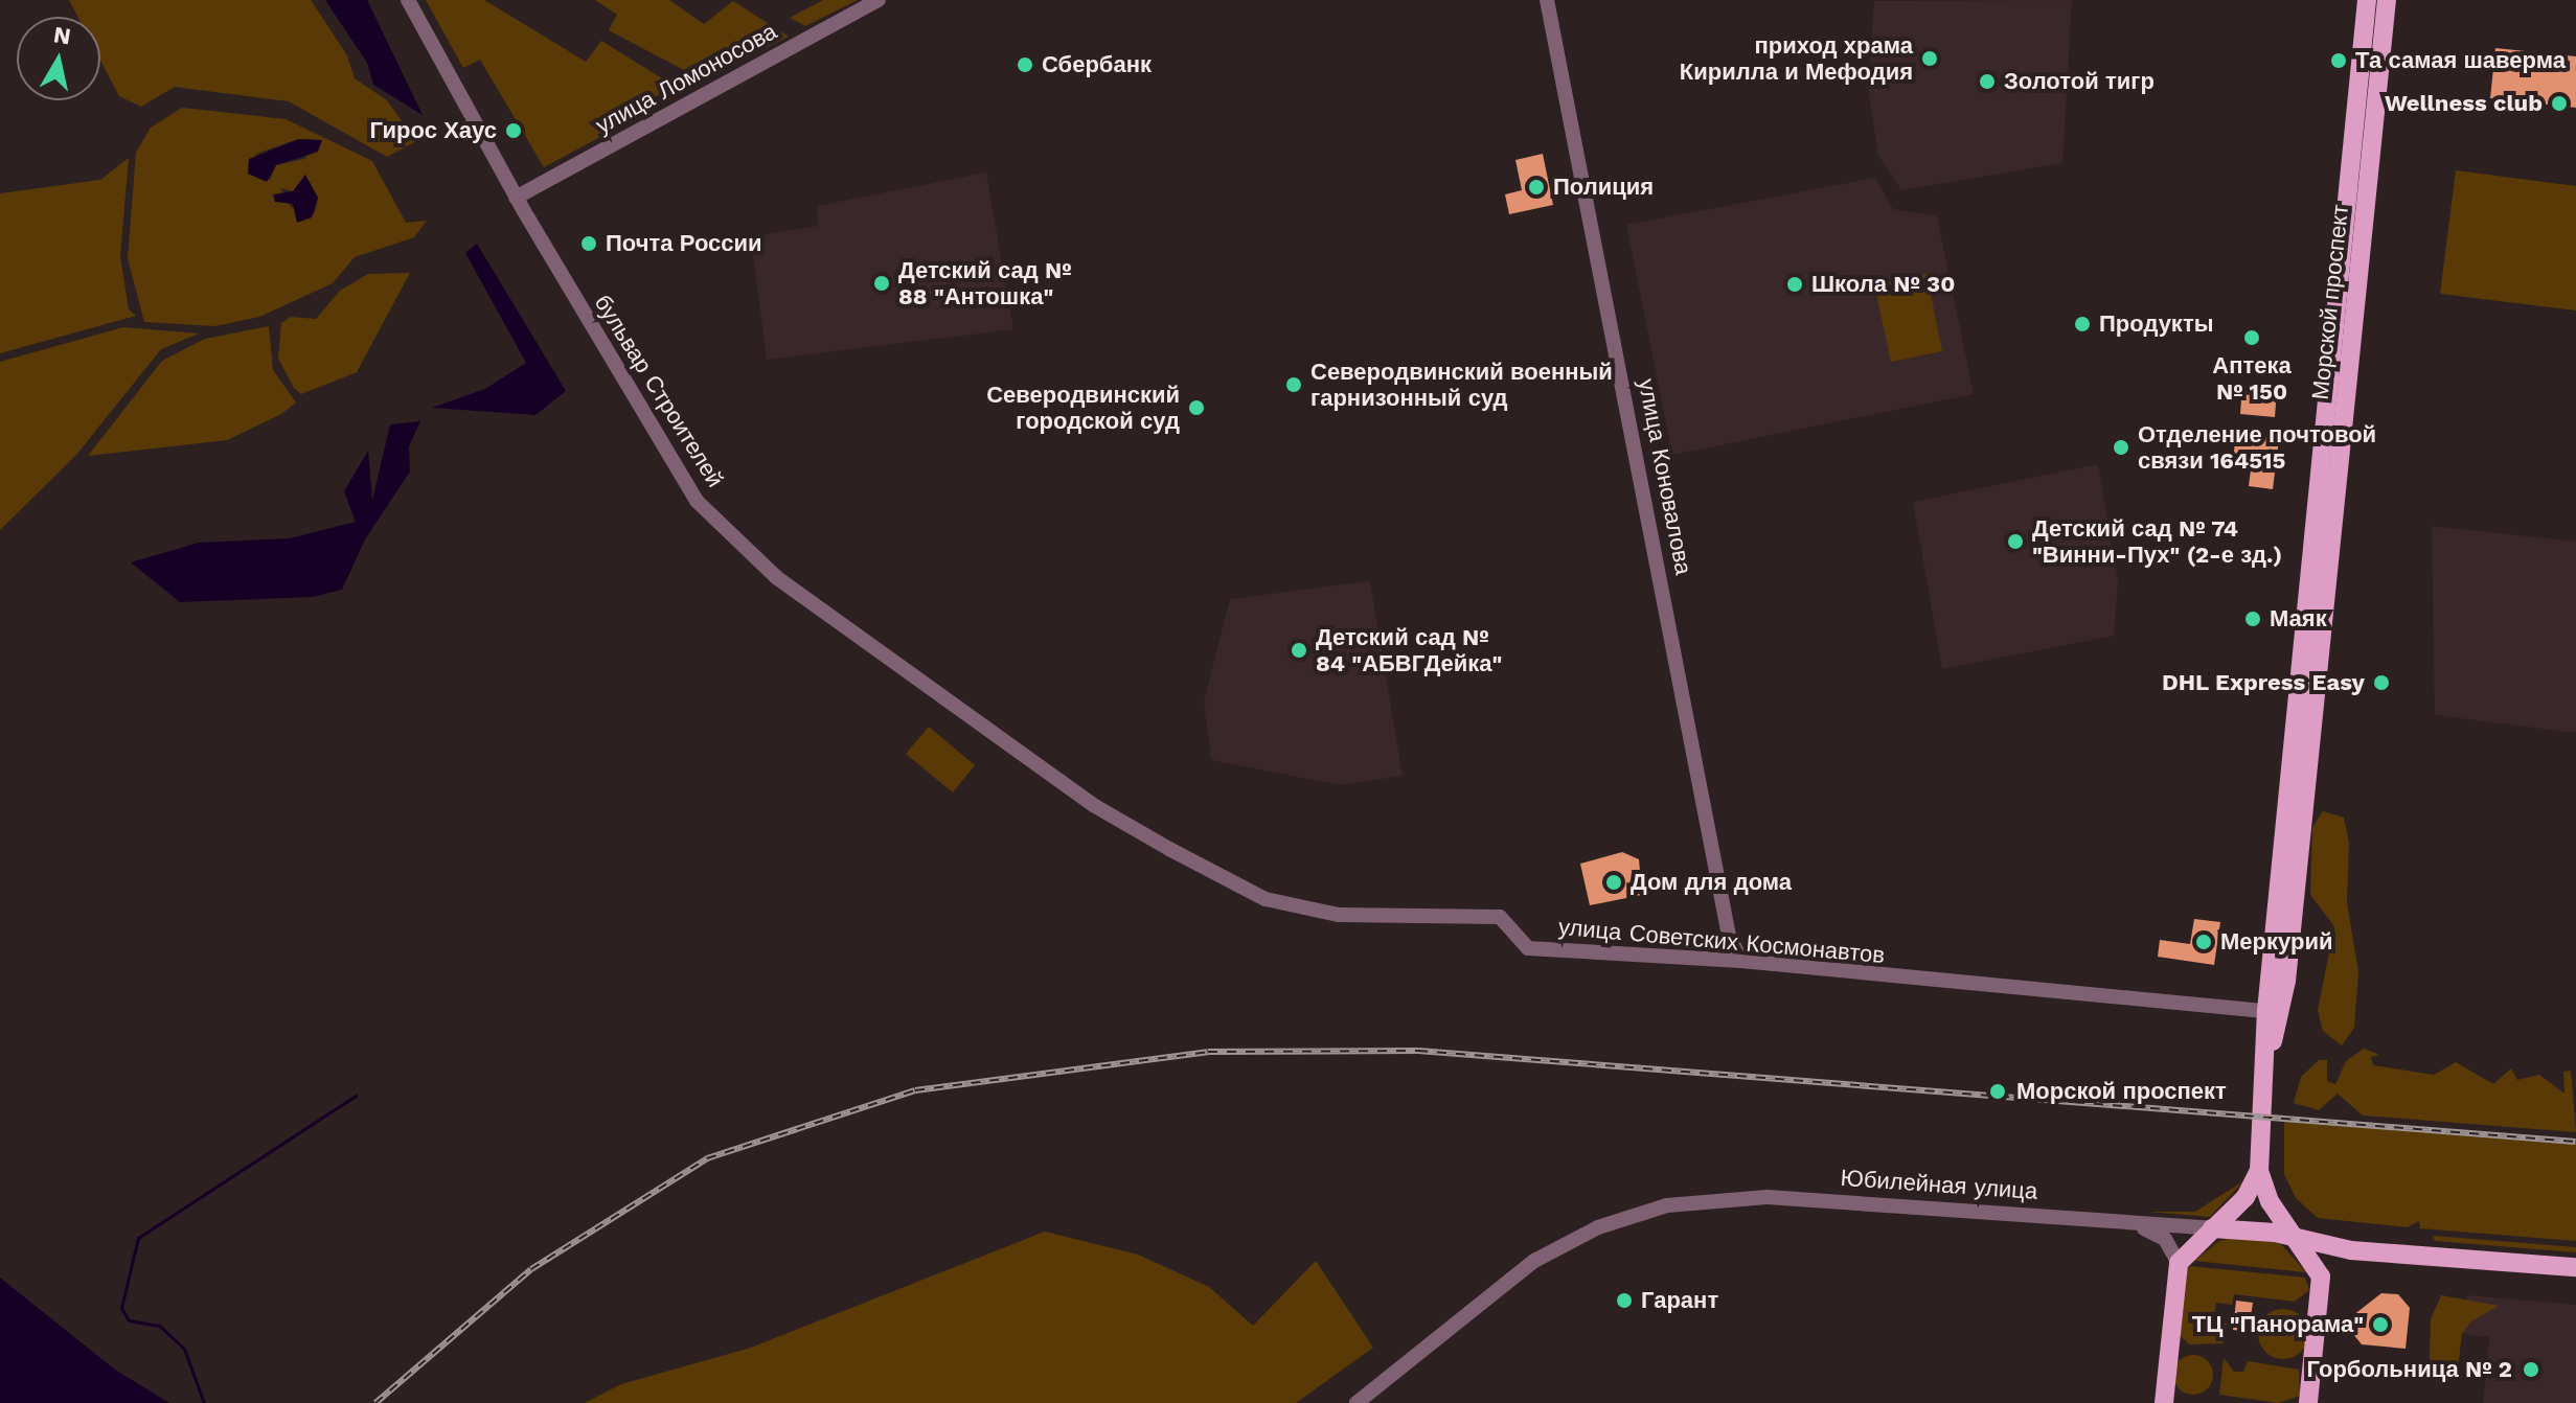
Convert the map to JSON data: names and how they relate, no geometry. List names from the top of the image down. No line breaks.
{"streets":{"main road":["Морской проспект","Юбилейная улица"],"street":["улица Ломоносова","бульвар Строителей","улица Коновалова","улица Советских Космонавтов"]},"crossings":[["улица Ломоносова","бульвар Строителей"],["Морской проспект","улица Советских Космонавтов"],["Морской проспект","Юбилейная улица"],["бульвар Строителей","улица Советских Космонавтов"],["улица Коновалова","улица Советских Космонавтов"]],"places":["приход храма Кирилла и Мефодия","Та самая шаверма","Сбербанк","Золотой тигр","Wellness club","Гирос Хаус","Полиция","Почта России","Детский сад № 88 \"Антошка\"","Школа № 30","Продукты","Аптека № 150","Северодвинский военный гарнизонный суд","Северодвинский городской суд","Отделение почтовой связи 164515","Детский сад № 74 \"Винни-Пух\" (2-е зд.)","Маяк","Детский сад № 84 \"АБВГДейка\"","DHL Express Easy","Дом для дома","Меркурий","Морской проспект","Гарант","ТЦ \"Панорама\"","Горбольница № 2"],"north":"top"}
